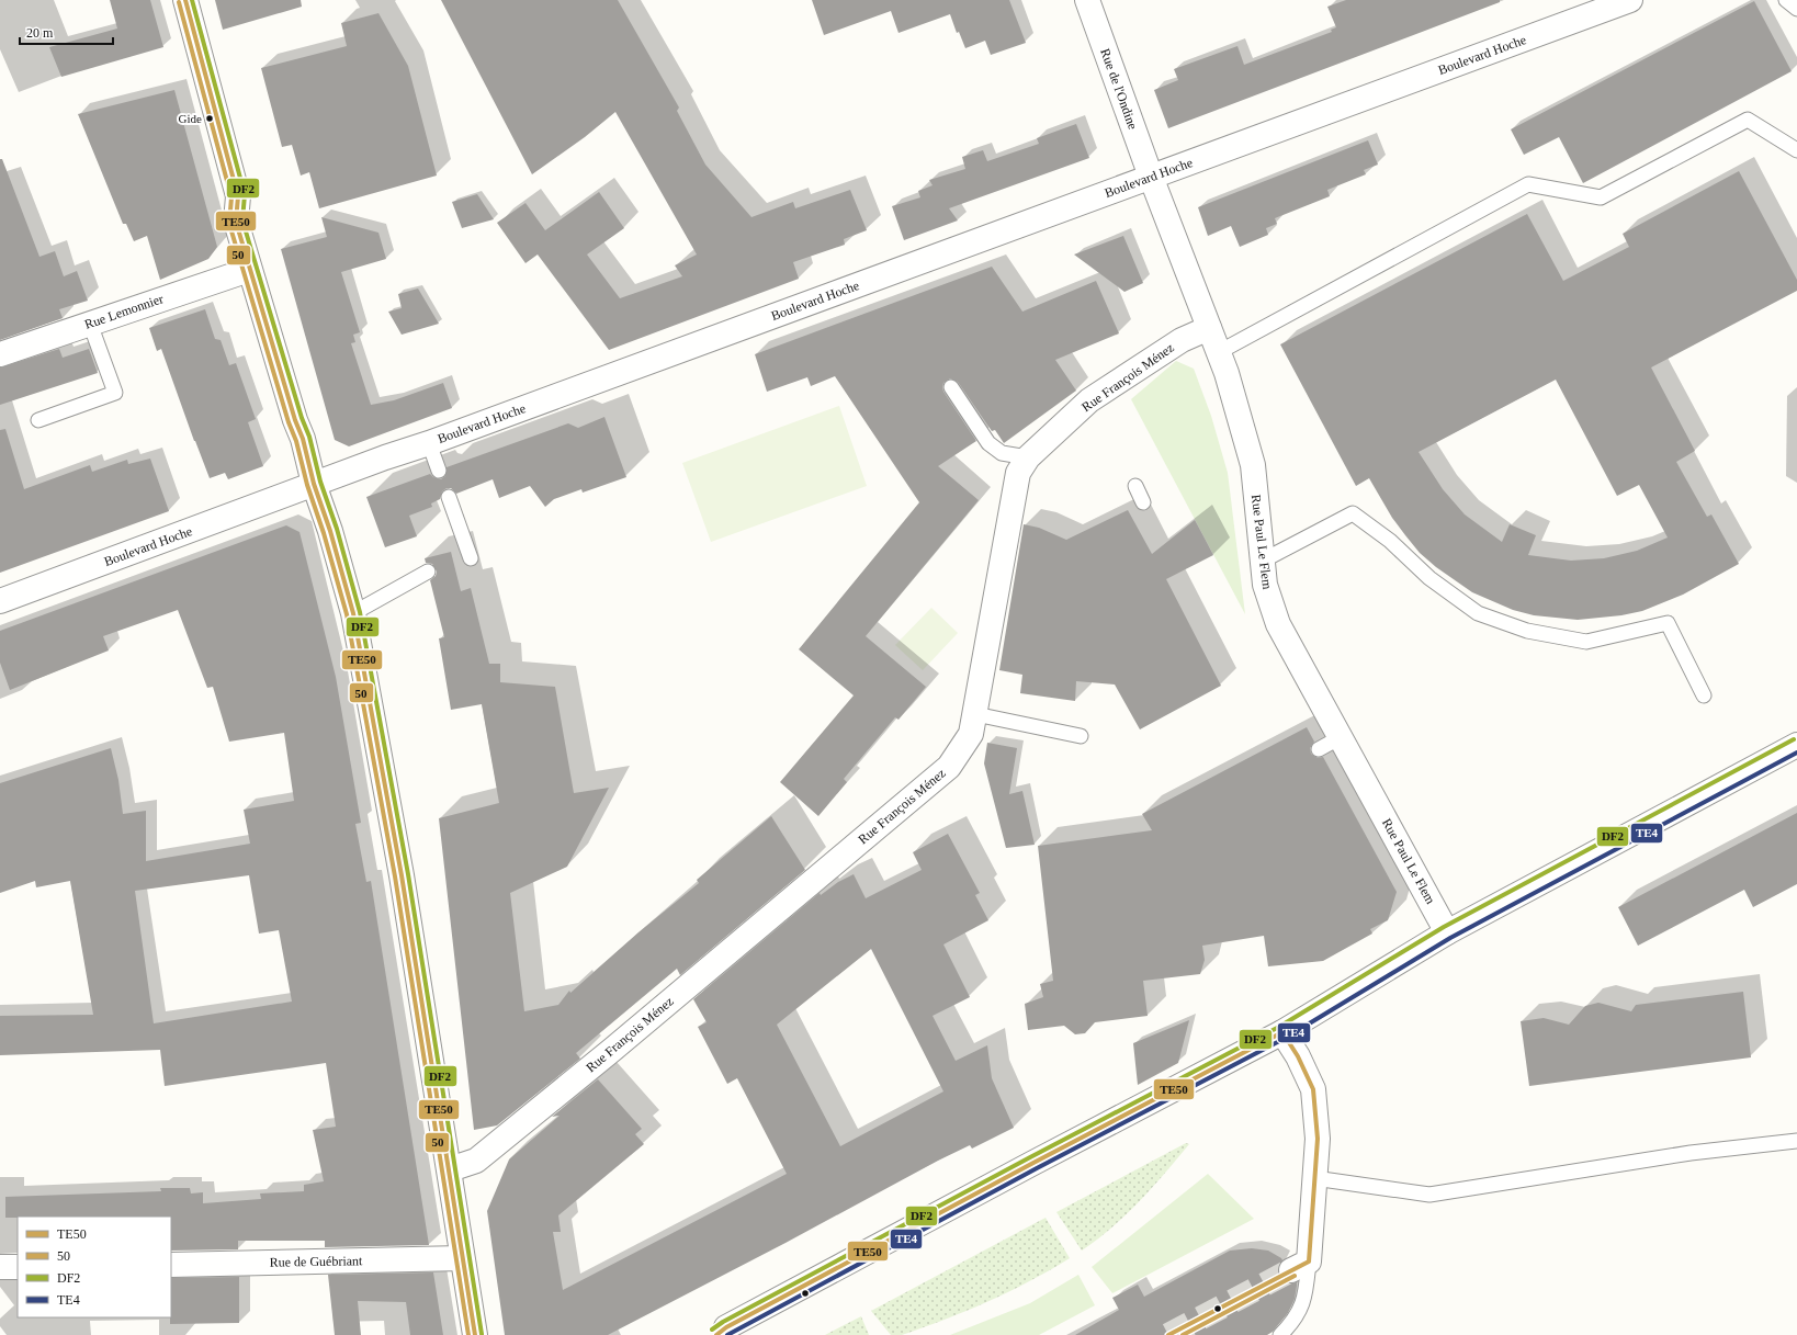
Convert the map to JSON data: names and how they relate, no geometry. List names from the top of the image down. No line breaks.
{"streets":{"street":["Boulevard Hoche","Rue de l'Ondine","Rue Lemonnier","Rue François Ménez","Rue Paul Le Flem","Rue de Guébriant"]},"crossings":[["Boulevard Hoche","Rue de l'Ondine"],["Boulevard Hoche","Rue Paul Le Flem"],["Rue de l'Ondine","Rue Paul Le Flem"],["Rue François Ménez","Rue Paul Le Flem"]],"places":["Gide"],"lines":["transit line TE50","transit line DF2","transit line 50","transit line TE4"],"legend":["TE50","50","DF2","TE4"],"scale_bar":"20 m"}
